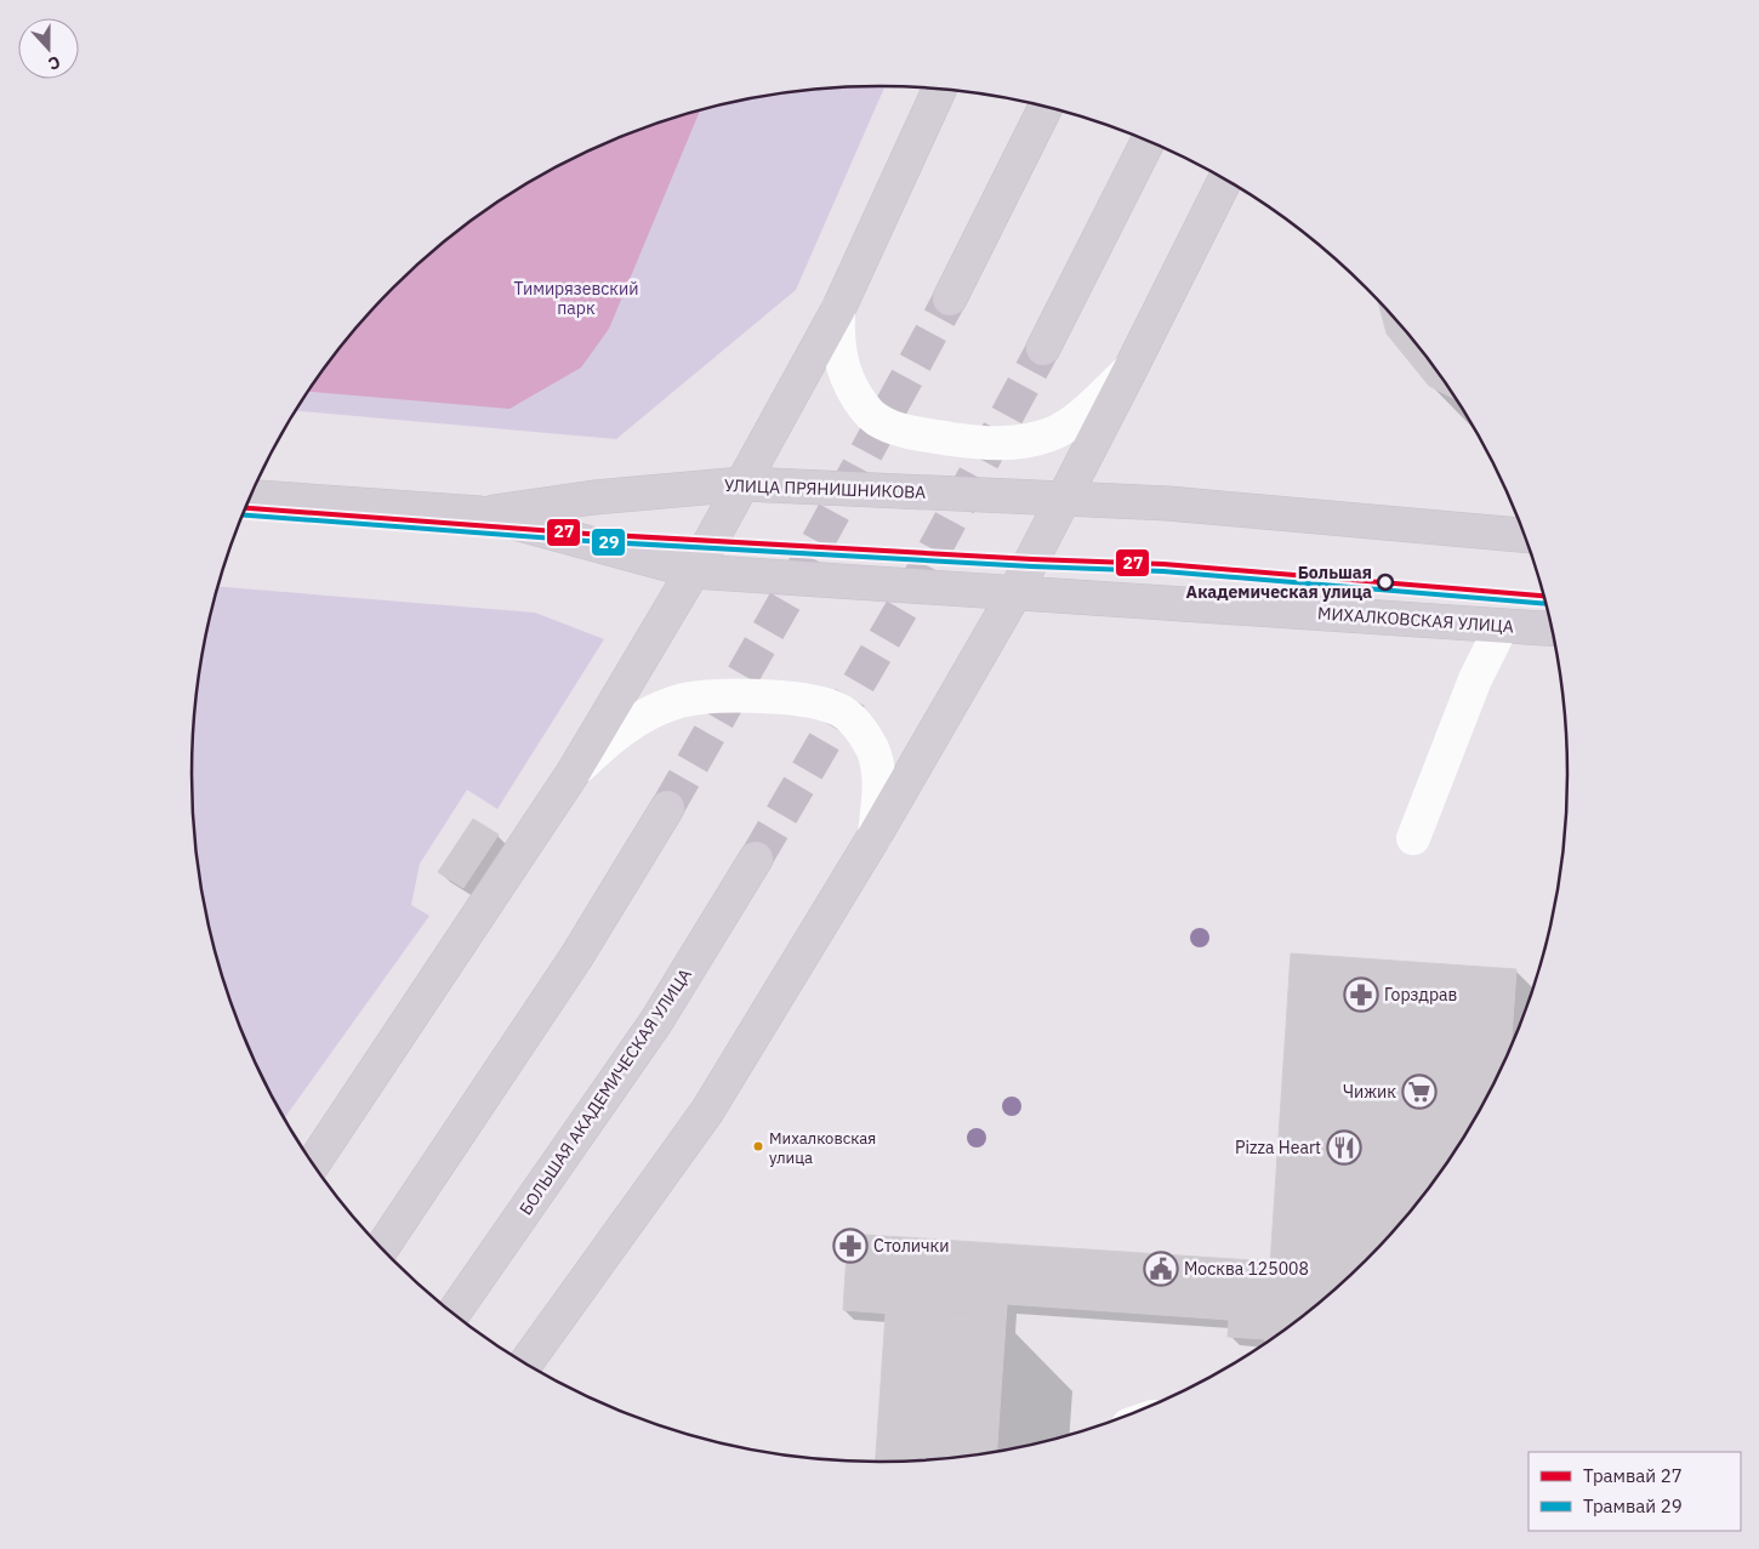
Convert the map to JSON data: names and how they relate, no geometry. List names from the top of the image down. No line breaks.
{"streets":{"main road":["УЛИЦА ПРЯНИШНИКОВА","МИХАЛКОВСКАЯ УЛИЦА","БОЛЬШАЯ АКАДЕМИЧЕСКАЯ УЛИЦА"]},"crossings":[["УЛИЦА ПРЯНИШНИКОВА","МИХАЛКОВСКАЯ УЛИЦА"]],"parks":["Тимирязевский парк"],"places":{"other":["Большая Академическая улица","Михалковская улица"],"pharmacy":["Горздрав","Столички"],"supermarket":["Чижик"],"restaurant":["Pizza Heart"],"public building":["Москва 125008"]},"lines":["tram line 27","tram line 29"],"legend":["Трамвай 27","Трамвай 29"],"north":"bottom"}
